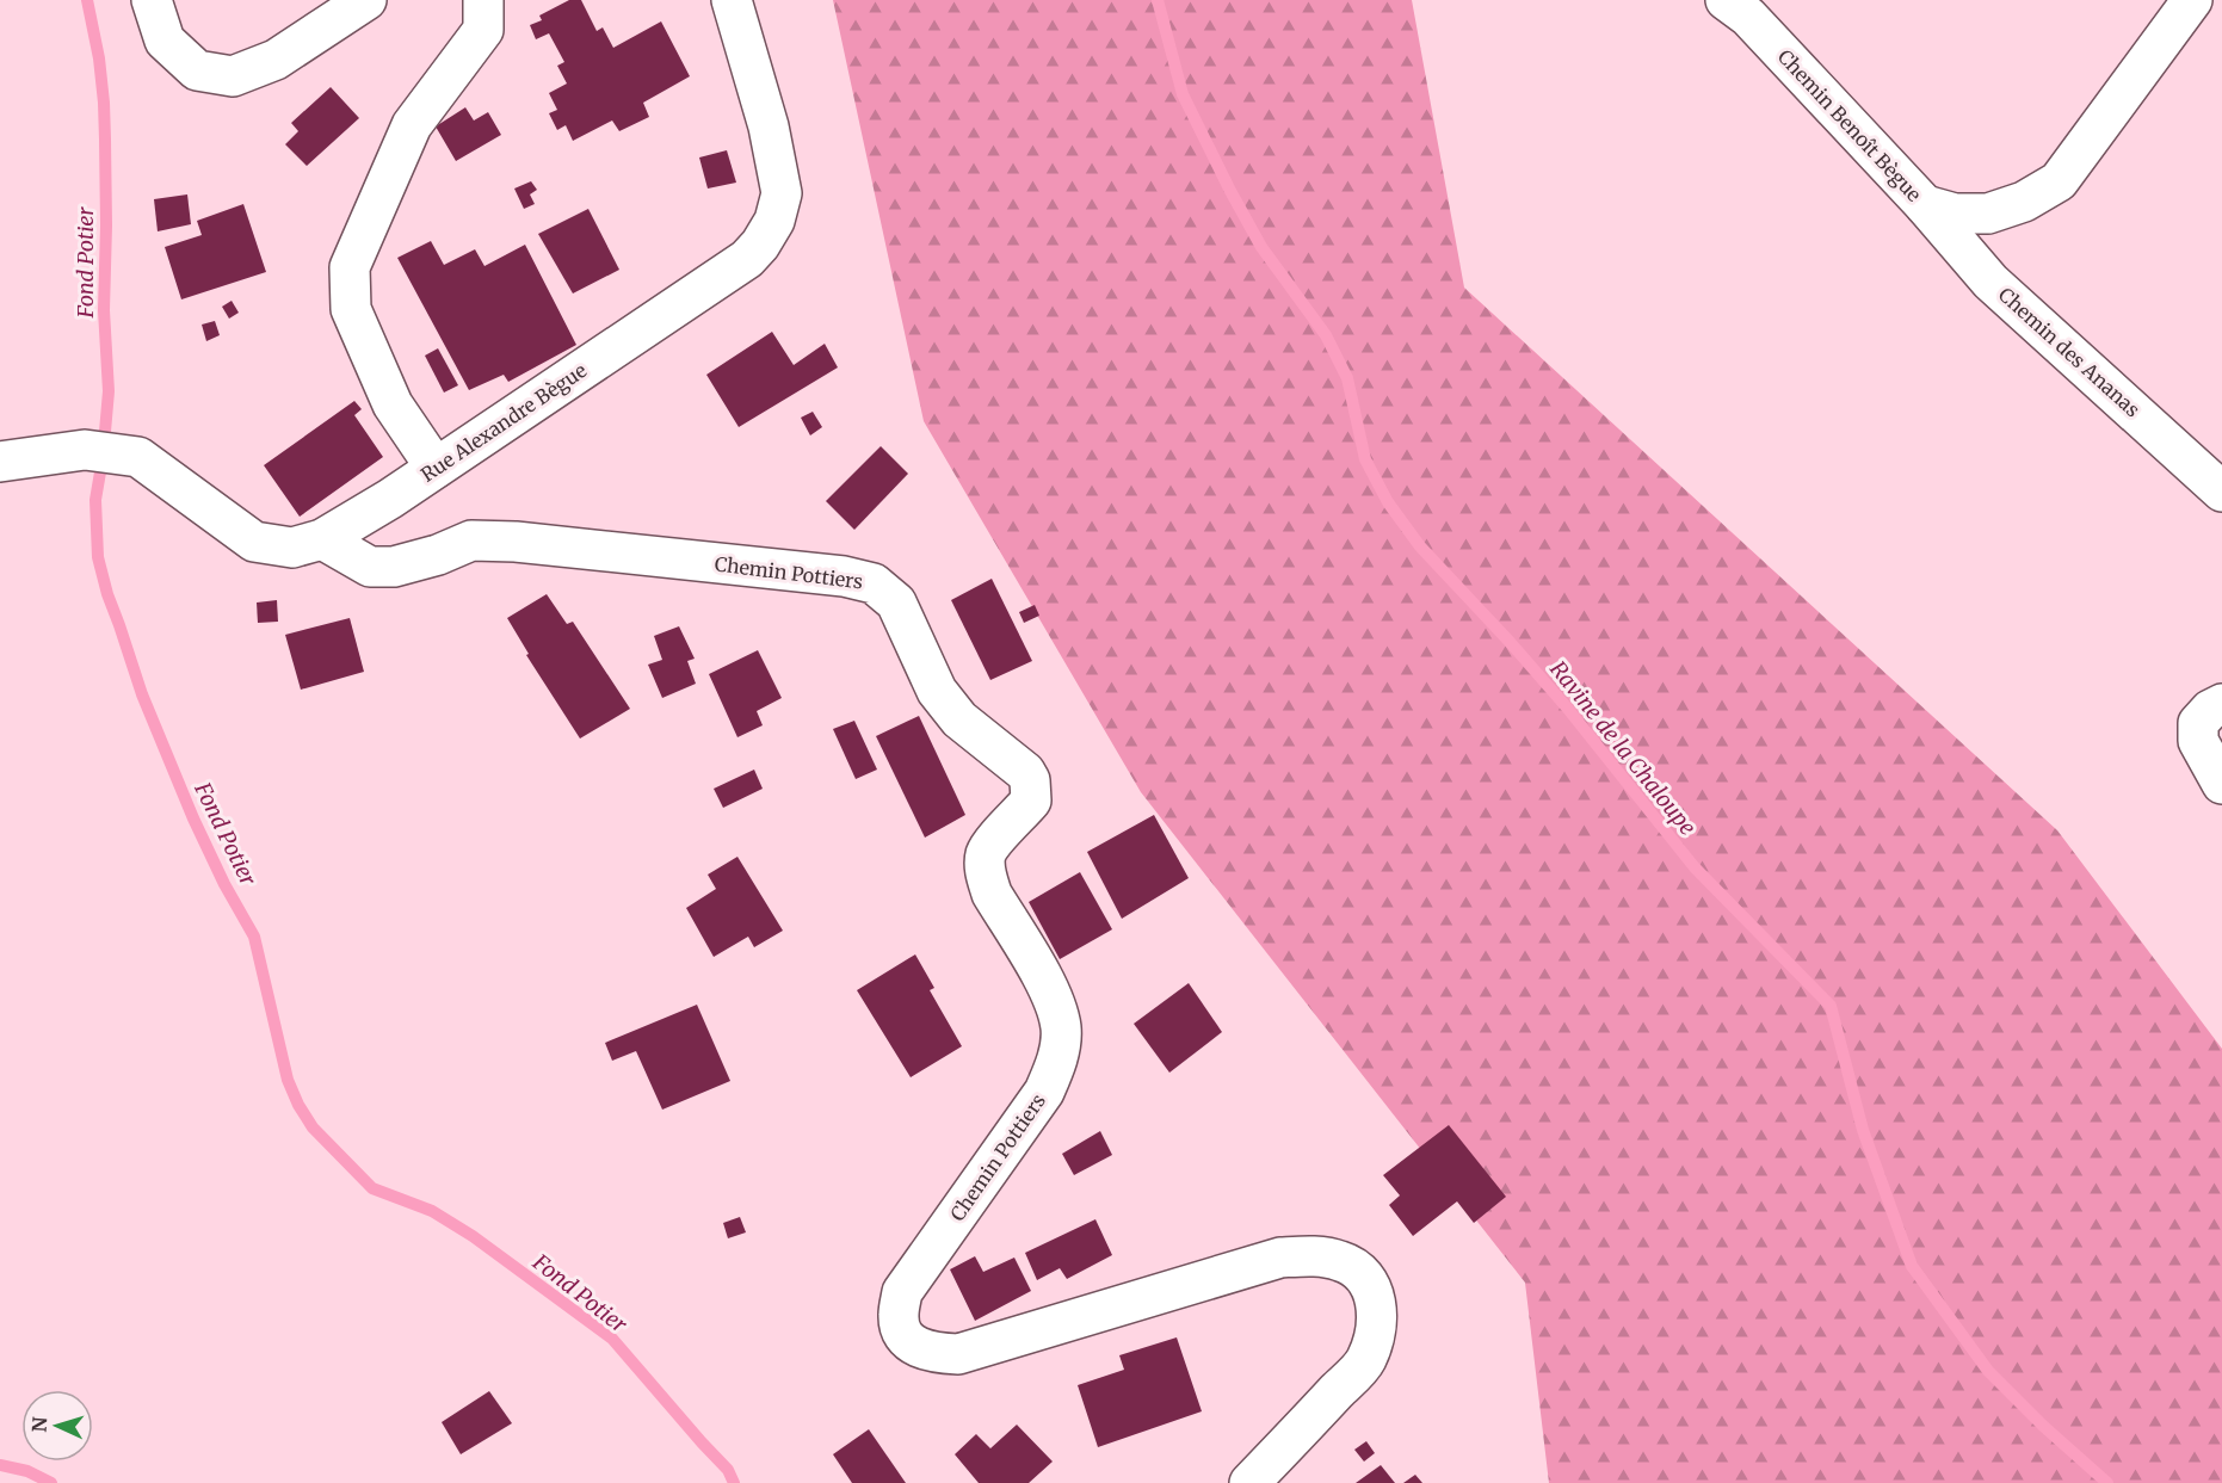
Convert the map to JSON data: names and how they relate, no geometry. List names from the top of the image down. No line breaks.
{"streets":{"street":["Chemin Benoît Bègue","Chemin des Ananas","Rue Alexandre Bègue","Chemin Pottiers"]},"crossings":[["Chemin Benoît Bègue","Chemin des Ananas"],["Rue Alexandre Bègue","Chemin Pottiers"]],"water":["Fond Potier","Ravine de la Chaloupe"],"north":"left"}
